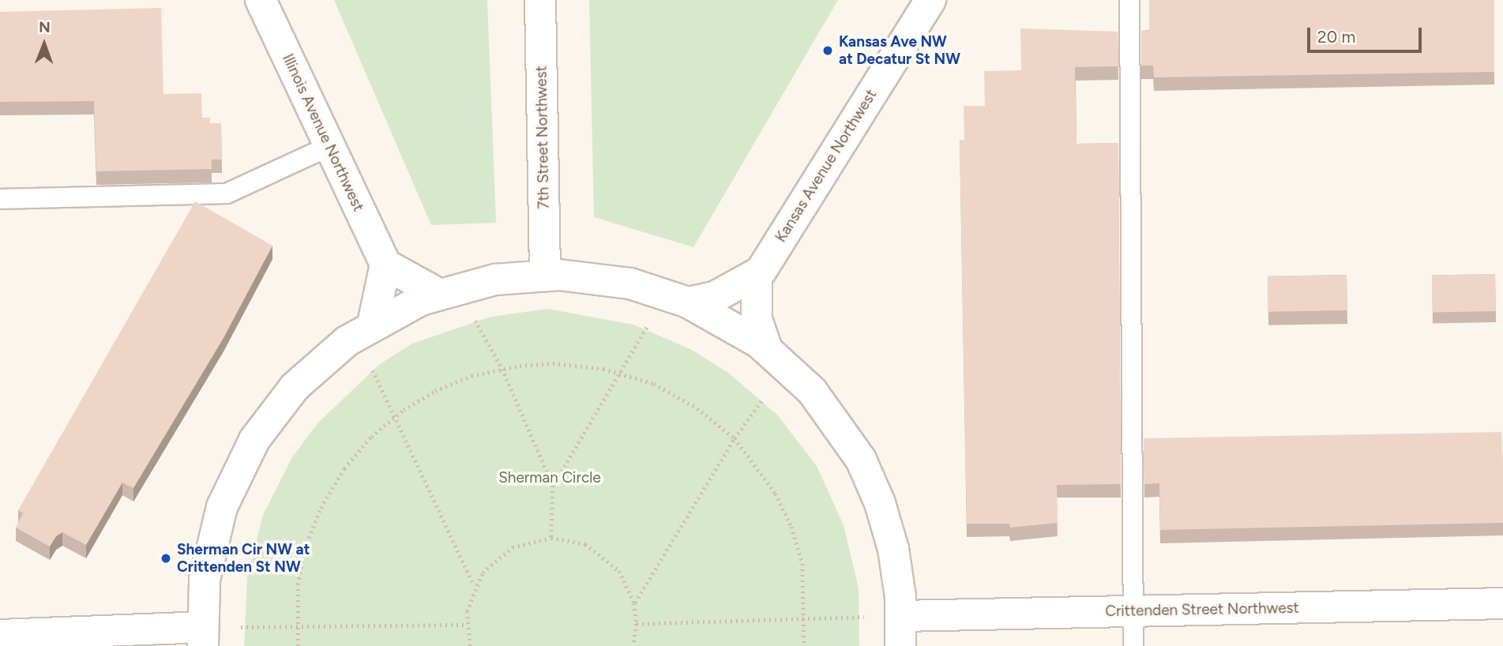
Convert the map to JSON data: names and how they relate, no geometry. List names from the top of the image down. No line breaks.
{"streets":{"street":["Illinois Avenue Northwest","7th Street Northwest","Kansas Avenue Northwest","Crittenden Street Northwest"]},"parks":["Sherman Circle"],"places":["Kansas Ave NW at Decatur St NW","Sherman Cir NW at Crittenden St NW"],"scale_bar":"20 m","north":"top"}
